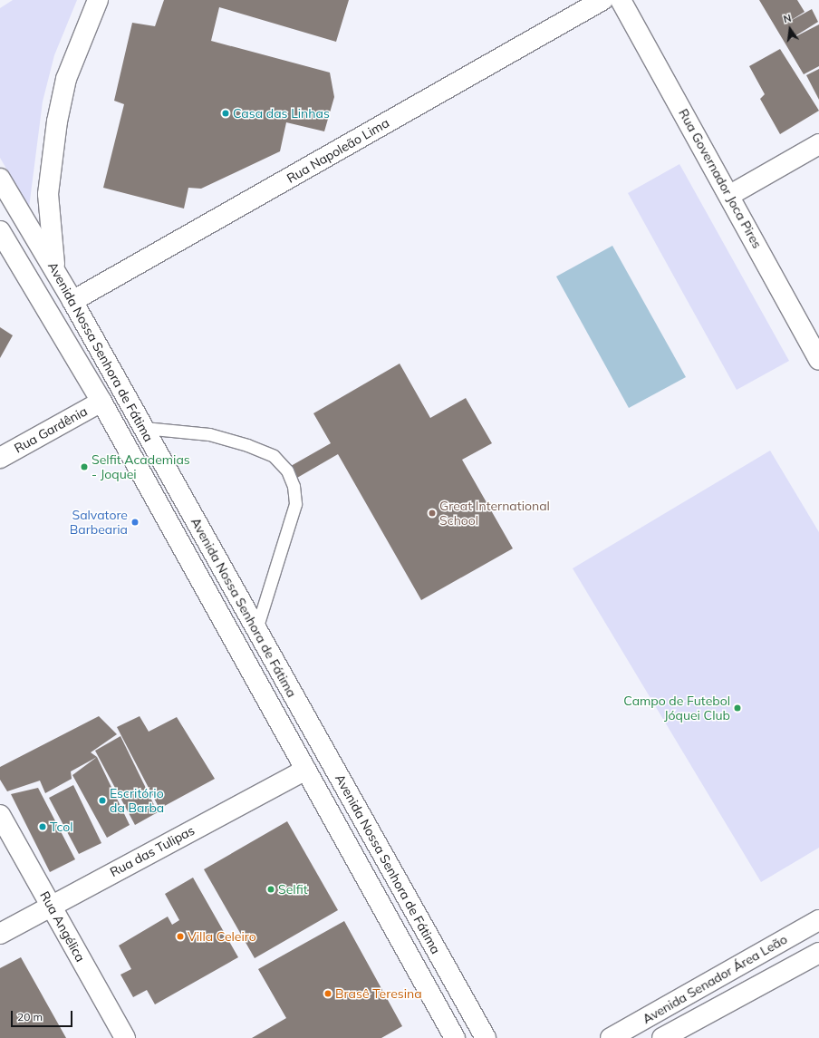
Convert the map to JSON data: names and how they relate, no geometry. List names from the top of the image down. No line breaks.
{"streets":{"street":["Rua Napoleão Lima","Rua Governador Joca Pires","Avenida Nossa Senhora de Fátima","Rua Gardênia","Rua das Tulipas","Rua Angélica","Avenida Senador Área Leão"]},"crossings":[["Rua Napoleão Lima","Avenida Nossa Senhora de Fátima"],["Avenida Nossa Senhora de Fátima","Rua Gardênia"],["Avenida Nossa Senhora de Fátima","Rua das Tulipas"],["Rua das Tulipas","Rua Angélica"]],"places":["Casa das Linhas","Selfit Academias - Joquei","Great International School","Salvatore Barbearia","Campo de Futebol Jóquei Club","Escritório da Barba","Tcol","Selfit","Villa Celeiro","Brasê Teresina"],"scale_bar":"20 m","north":"top"}
